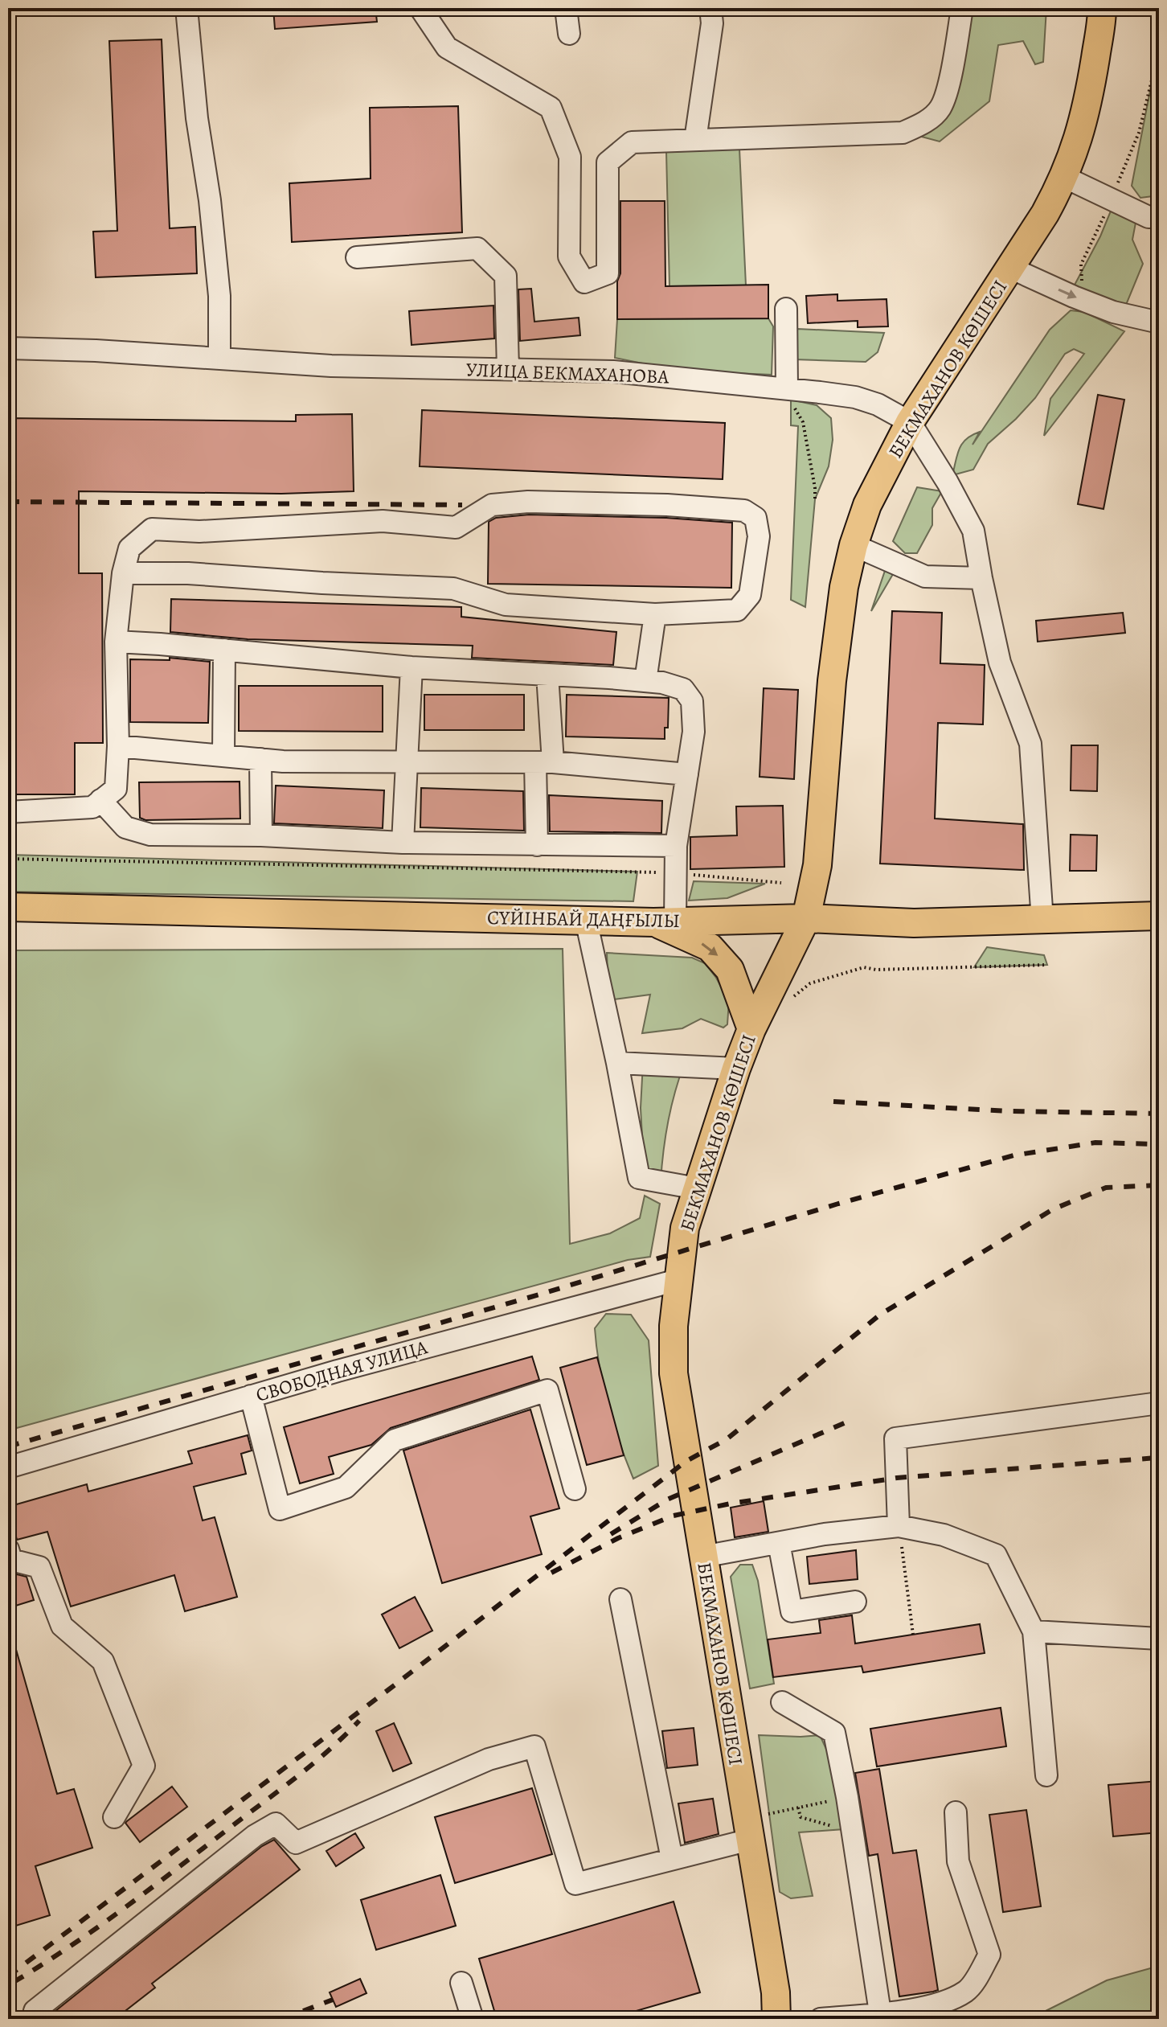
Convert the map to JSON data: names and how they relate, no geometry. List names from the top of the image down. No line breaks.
{"streets":{"main road":["БЕКМАХАНОВ КӨШЕСІ","СҮЙІНБАЙ ДАҢҒЫЛЫ"],"street":["УЛИЦА БЕКМАХАНОВА","СВОБОДНАЯ УЛИЦА"]},"crossings":[["БЕКМАХАНОВ КӨШЕСІ","УЛИЦА БЕКМАХАНОВА"],["БЕКМАХАНОВ КӨШЕСІ","СҮЙІНБАЙ ДАҢҒЫЛЫ"],["БЕКМАХАНОВ КӨШЕСІ","СВОБОДНАЯ УЛИЦА"]]}
